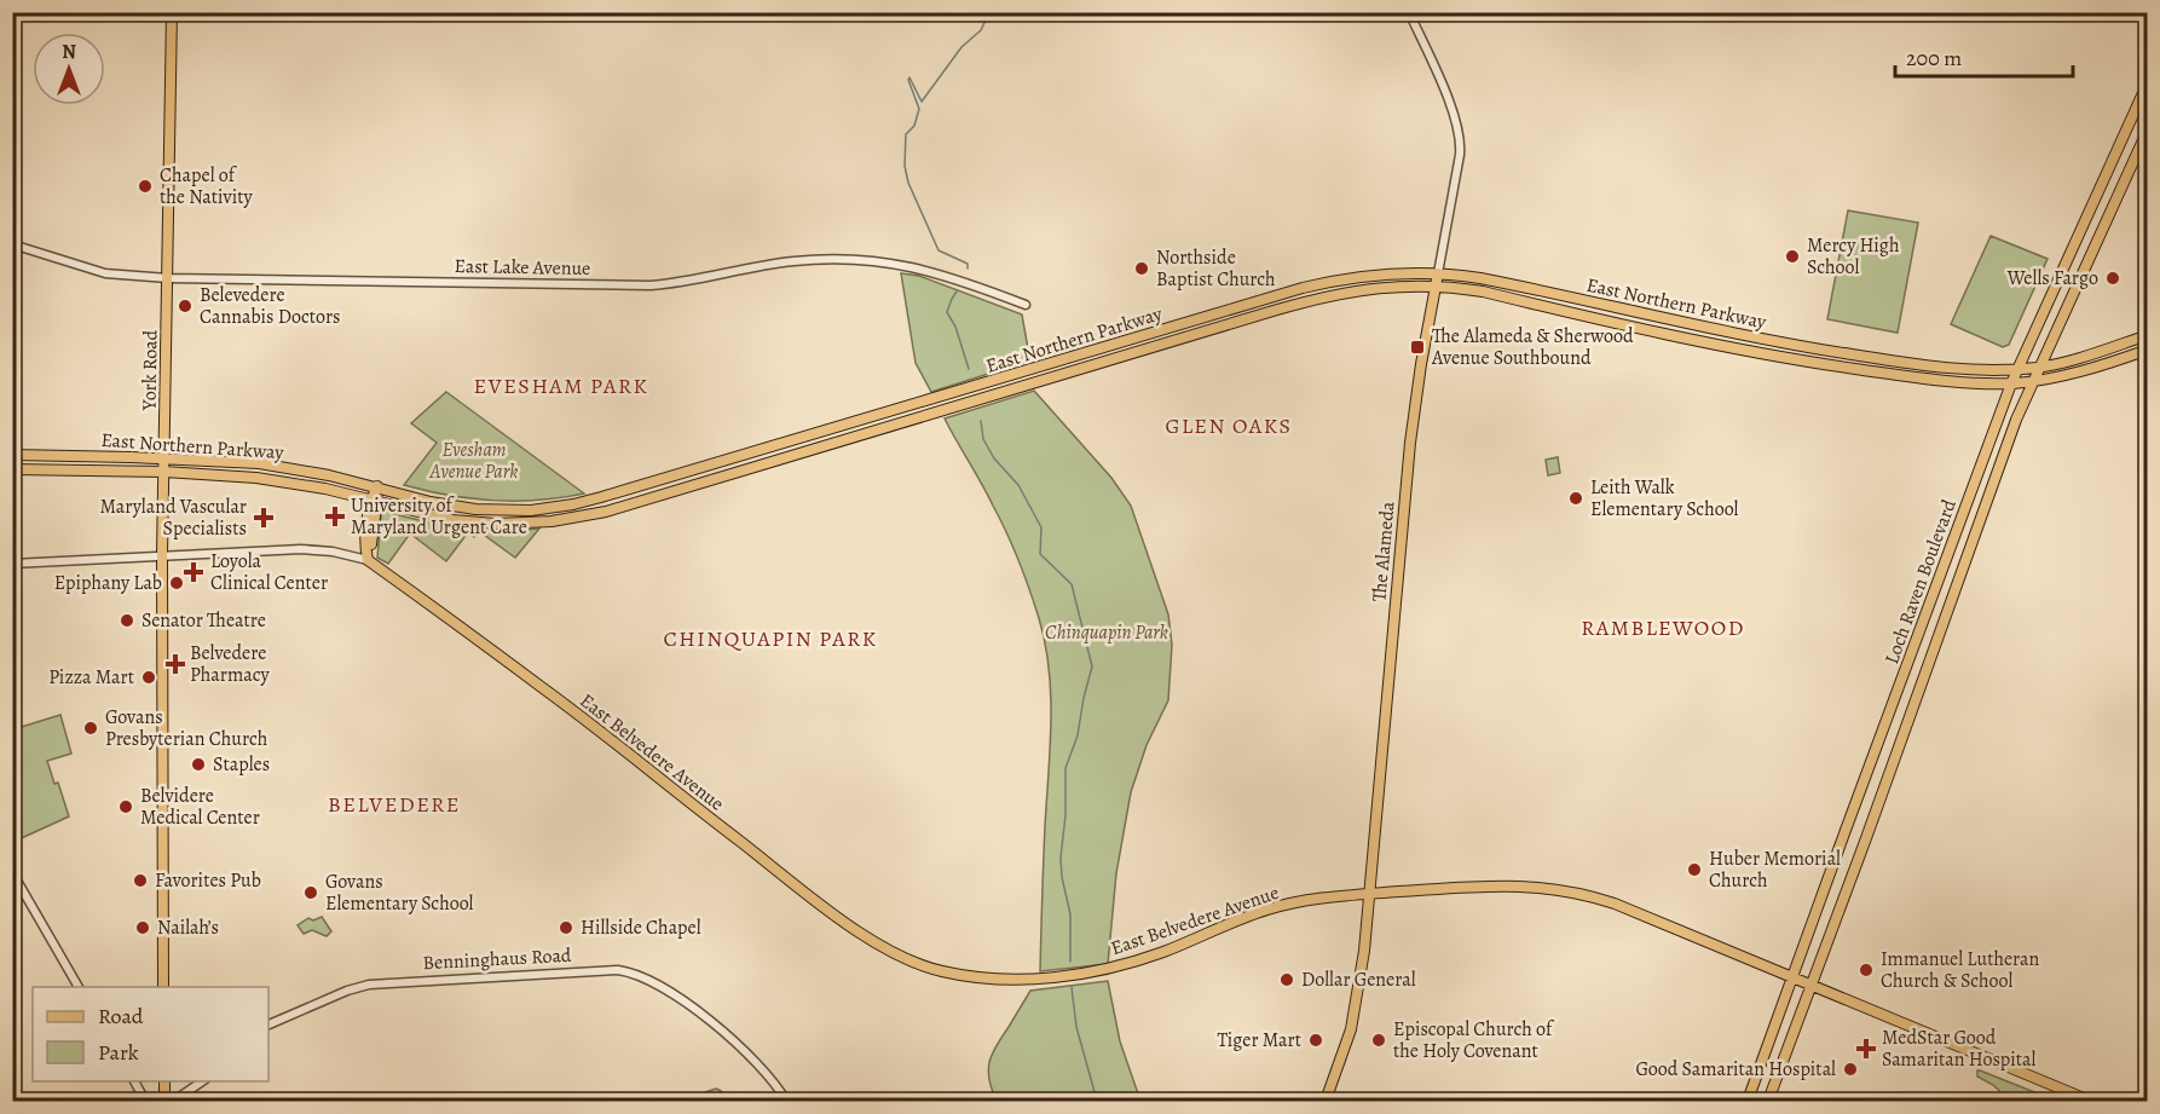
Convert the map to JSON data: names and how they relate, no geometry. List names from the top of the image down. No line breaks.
{"streets":{"main road":["East Northern Parkway","York Road","The Alameda","Loch Raven Boulevard","East Belvedere Avenue"],"street":["East Lake Avenue","Benninghaus Road"]},"crossings":[["East Lake Avenue","York Road"],["East Northern Parkway","York Road"],["East Northern Parkway","The Alameda"],["East Northern Parkway","Loch Raven Boulevard"],["York Road","East Belvedere Avenue"],["The Alameda","East Belvedere Avenue"],["Loch Raven Boulevard","East Belvedere Avenue"]],"districts":["EVESHAM PARK","GLEN OAKS","RAMBLEWOOD","CHINQUAPIN PARK","BELVEDERE"],"parks":["Evesham Avenue Park","Chinquapin Park"],"places":{"other":["Chapel of the Nativity","Mercy High School","Northside Baptist Church","Wells Fargo","Belevedere Cannabis Doctors","Leith Walk Elementary School","Epiphany Lab","Senator Theatre","Pizza Mart","Govans Presbyterian Church","Staples","Belvidere Medical Center","Huber Memorial Church","Favorites Pub","Govans Elementary School","Nailah’s","Hillside Chapel","Immanuel Lutheran Church & School","Dollar General","Tiger Mart","Episcopal Church of the Holy Covenant","Good Samaritan Hospital"],"transit":["The Alameda & Sherwood Avenue Southbound"],"health":["University of Maryland Urgent Care","Maryland Vascular Specialists","Loyola Clinical Center","Belvedere Pharmacy","MedStar Good Samaritan Hospital"]},"legend":["Road","Park"],"scale_bar":"200 m","north":"top"}
